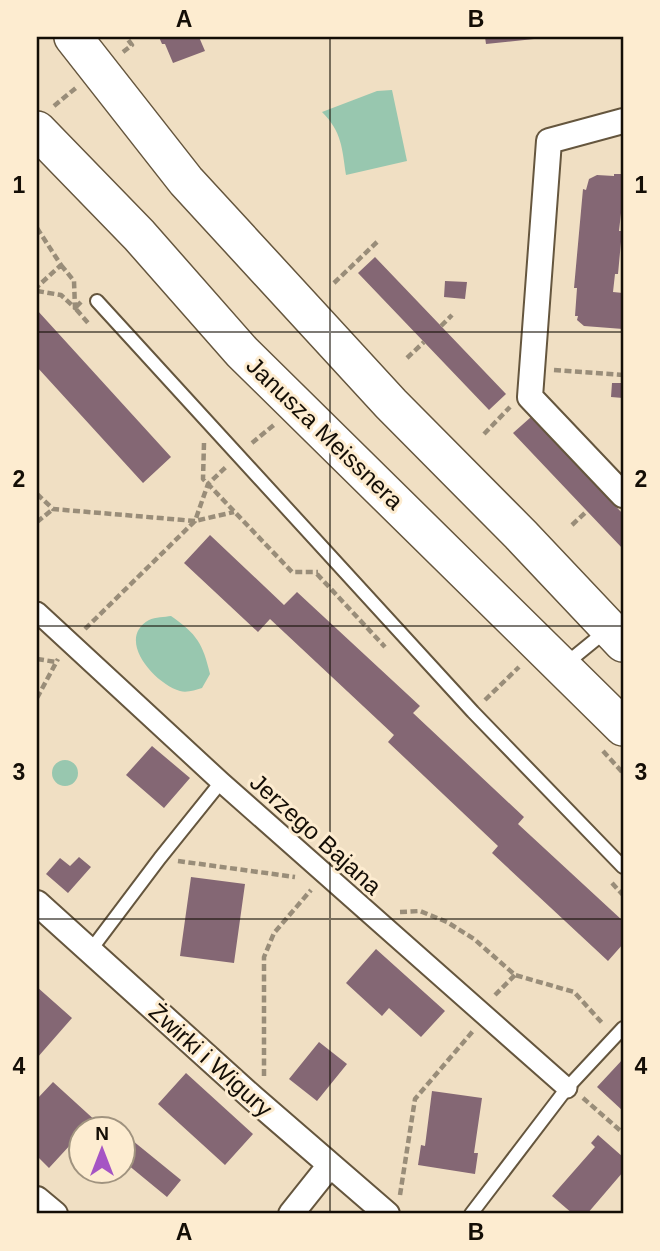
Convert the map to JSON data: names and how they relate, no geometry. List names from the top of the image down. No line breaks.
{"streets":{"main road":["Janusza Meissnera"],"street":["Jerzego Bajana","Żwirki i Wigury"]},"north":"top","grid":{"columns":["A","B"],"rows":["1","2","3","4"]}}
